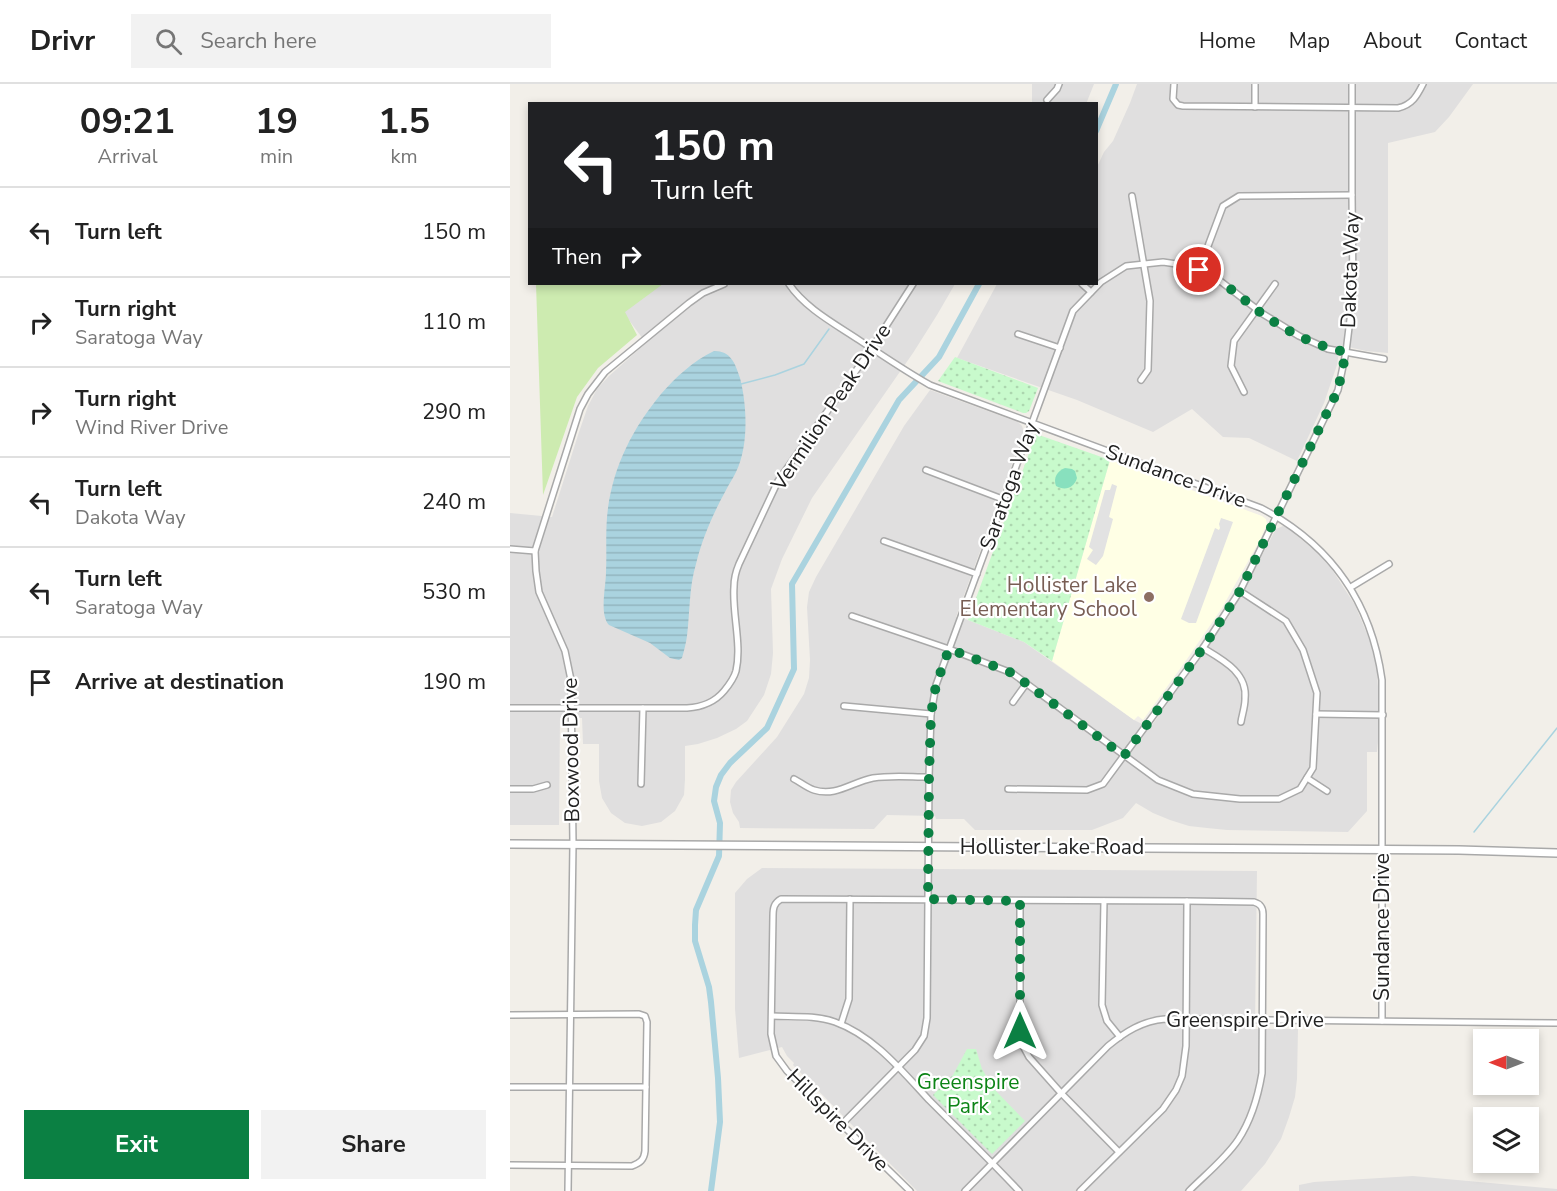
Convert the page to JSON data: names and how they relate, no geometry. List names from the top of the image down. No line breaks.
{"streets":{"street":["Dakota Way","Vermilion Peak Drive","Sundance Drive","Saratoga Way","Boxwood Drive","Hollister Lake Road","Greenspire Drive","Hillspire Drive"]},"crossings":[["Dakota Way","Sundance Drive"],["Dakota Way","Saratoga Way"],["Vermilion Peak Drive","Sundance Drive"],["Vermilion Peak Drive","Boxwood Drive"],["Sundance Drive","Saratoga Way"],["Sundance Drive","Hollister Lake Road"],["Sundance Drive","Greenspire Drive"],["Saratoga Way","Hollister Lake Road"],["Saratoga Way","Hillspire Drive"],["Boxwood Drive","Hollister Lake Road"]],"parks":["Greenspire Park"],"places":["Hollister Lake Elementary School"],"north":"left","page":{"header":"Drivr","search":"Search here","nav":["Home","Map","About","Contact"],"eta":["09:21","Arrival","19","min","1.5","km"],"turn":["150 m","Turn left"],"list":[{"name":"Turn left","value":"150 m"},{"name":"Turn right","note":"Saratoga Way","value":"110 m"},{"name":"Turn right","note":"Wind River Drive","value":"290 m"},{"name":"Turn left","note":"Dakota Way","value":"240 m"},{"name":"Turn left","note":"Saratoga Way","value":"530 m"},{"name":"Arrive at destination","value":"190 m"}],"then":"Then","buttons":["Exit","Share"]}}
